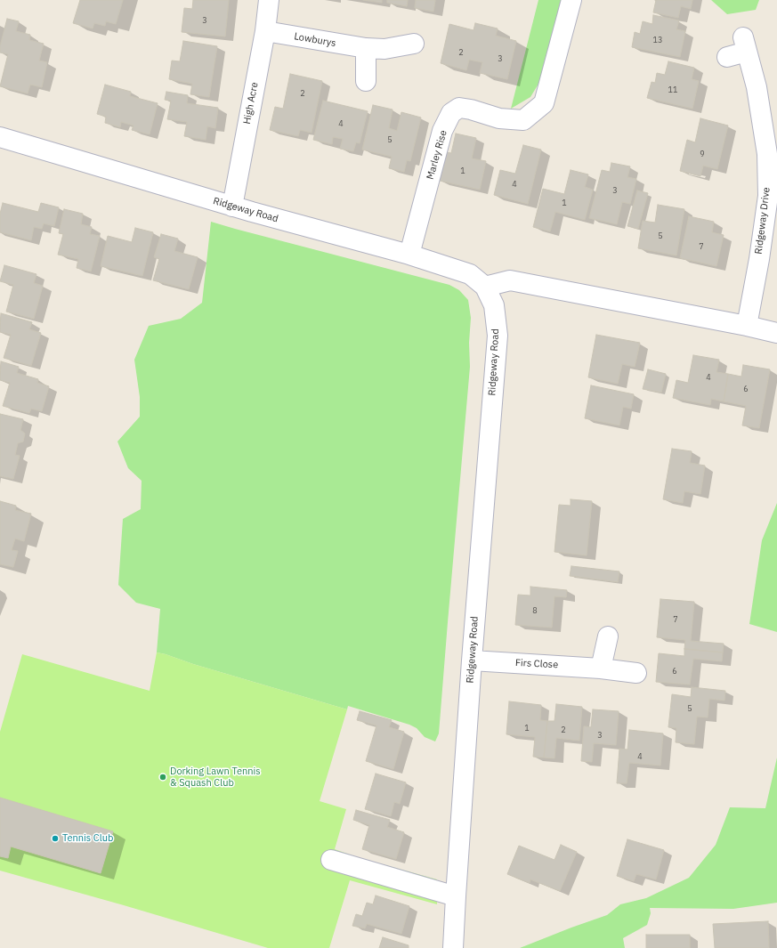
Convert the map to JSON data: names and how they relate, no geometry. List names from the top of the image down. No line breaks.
{"streets":{"street":["Lowburys","High Acre","Marley Rise","Ridgeway Road","Ridgeway Drive","Firs Close"]},"crossings":[["Lowburys","High Acre"],["High Acre","Ridgeway Road"],["Marley Rise","Ridgeway Road"],["Ridgeway Road","Firs Close"]],"places":["Dorking Lawn Tennis & Squash Club","Tennis Club"],"house_numbers":["3","13","2","3","11","2","4","5","9","1","4","3","1","5","7","4","6","8","7","6","5","1","2","3","4"]}
